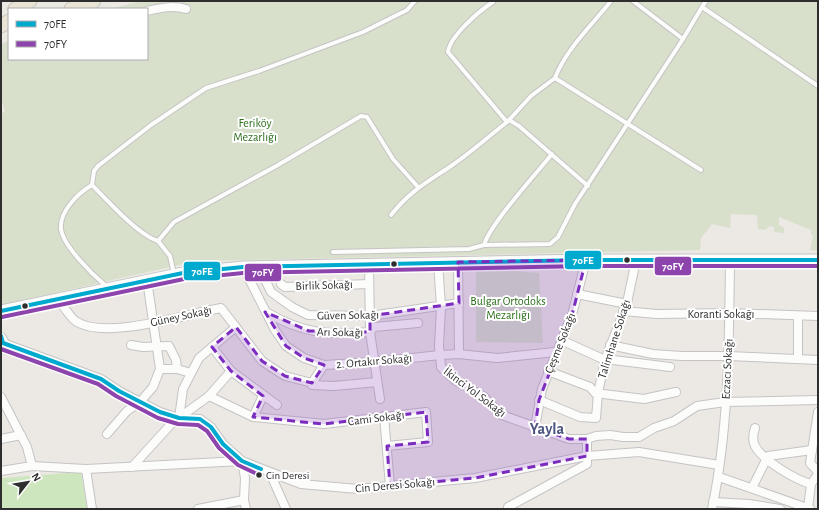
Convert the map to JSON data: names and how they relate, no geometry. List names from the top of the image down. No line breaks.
{"streets":{"street":["Birlik Sokağı","Koranti Sokağı","Güven Sokağı","Güney Sokağı","Arı Sokağı","Talimhane Sokağı","Çeşme Sokağı","2. Ortakır Sokağı","Eczacı Sokağı","İkinci Yol Sokağı","Cami Sokağı","Cin Deresi Sokağı"]},"crossings":[["Koranti Sokağı","Talimhane Sokağı"],["Koranti Sokağı","Çeşme Sokağı"],["Koranti Sokağı","Eczacı Sokağı"],["Güven Sokağı","İkinci Yol Sokağı"],["Güney Sokağı","2. Ortakır Sokağı"],["Arı Sokağı","2. Ortakır Sokağı"],["Talimhane Sokağı","Çeşme Sokağı"],["Çeşme Sokağı","2. Ortakır Sokağı"],["Çeşme Sokağı","İkinci Yol Sokağı"],["2. Ortakır Sokağı","İkinci Yol Sokağı"],["Eczacı Sokağı","İkinci Yol Sokağı"],["Eczacı Sokağı","Cin Deresi Sokağı"]],"districts":["Yayla"],"parks":["Feriköy Mezarlığı","Bulgar Ortodoks Mezarlığı"],"places":["Cin Deresi"],"lines":["transit line 70FE","transit line 70FY"],"legend":["70FE","70FY"],"north":"top right"}
